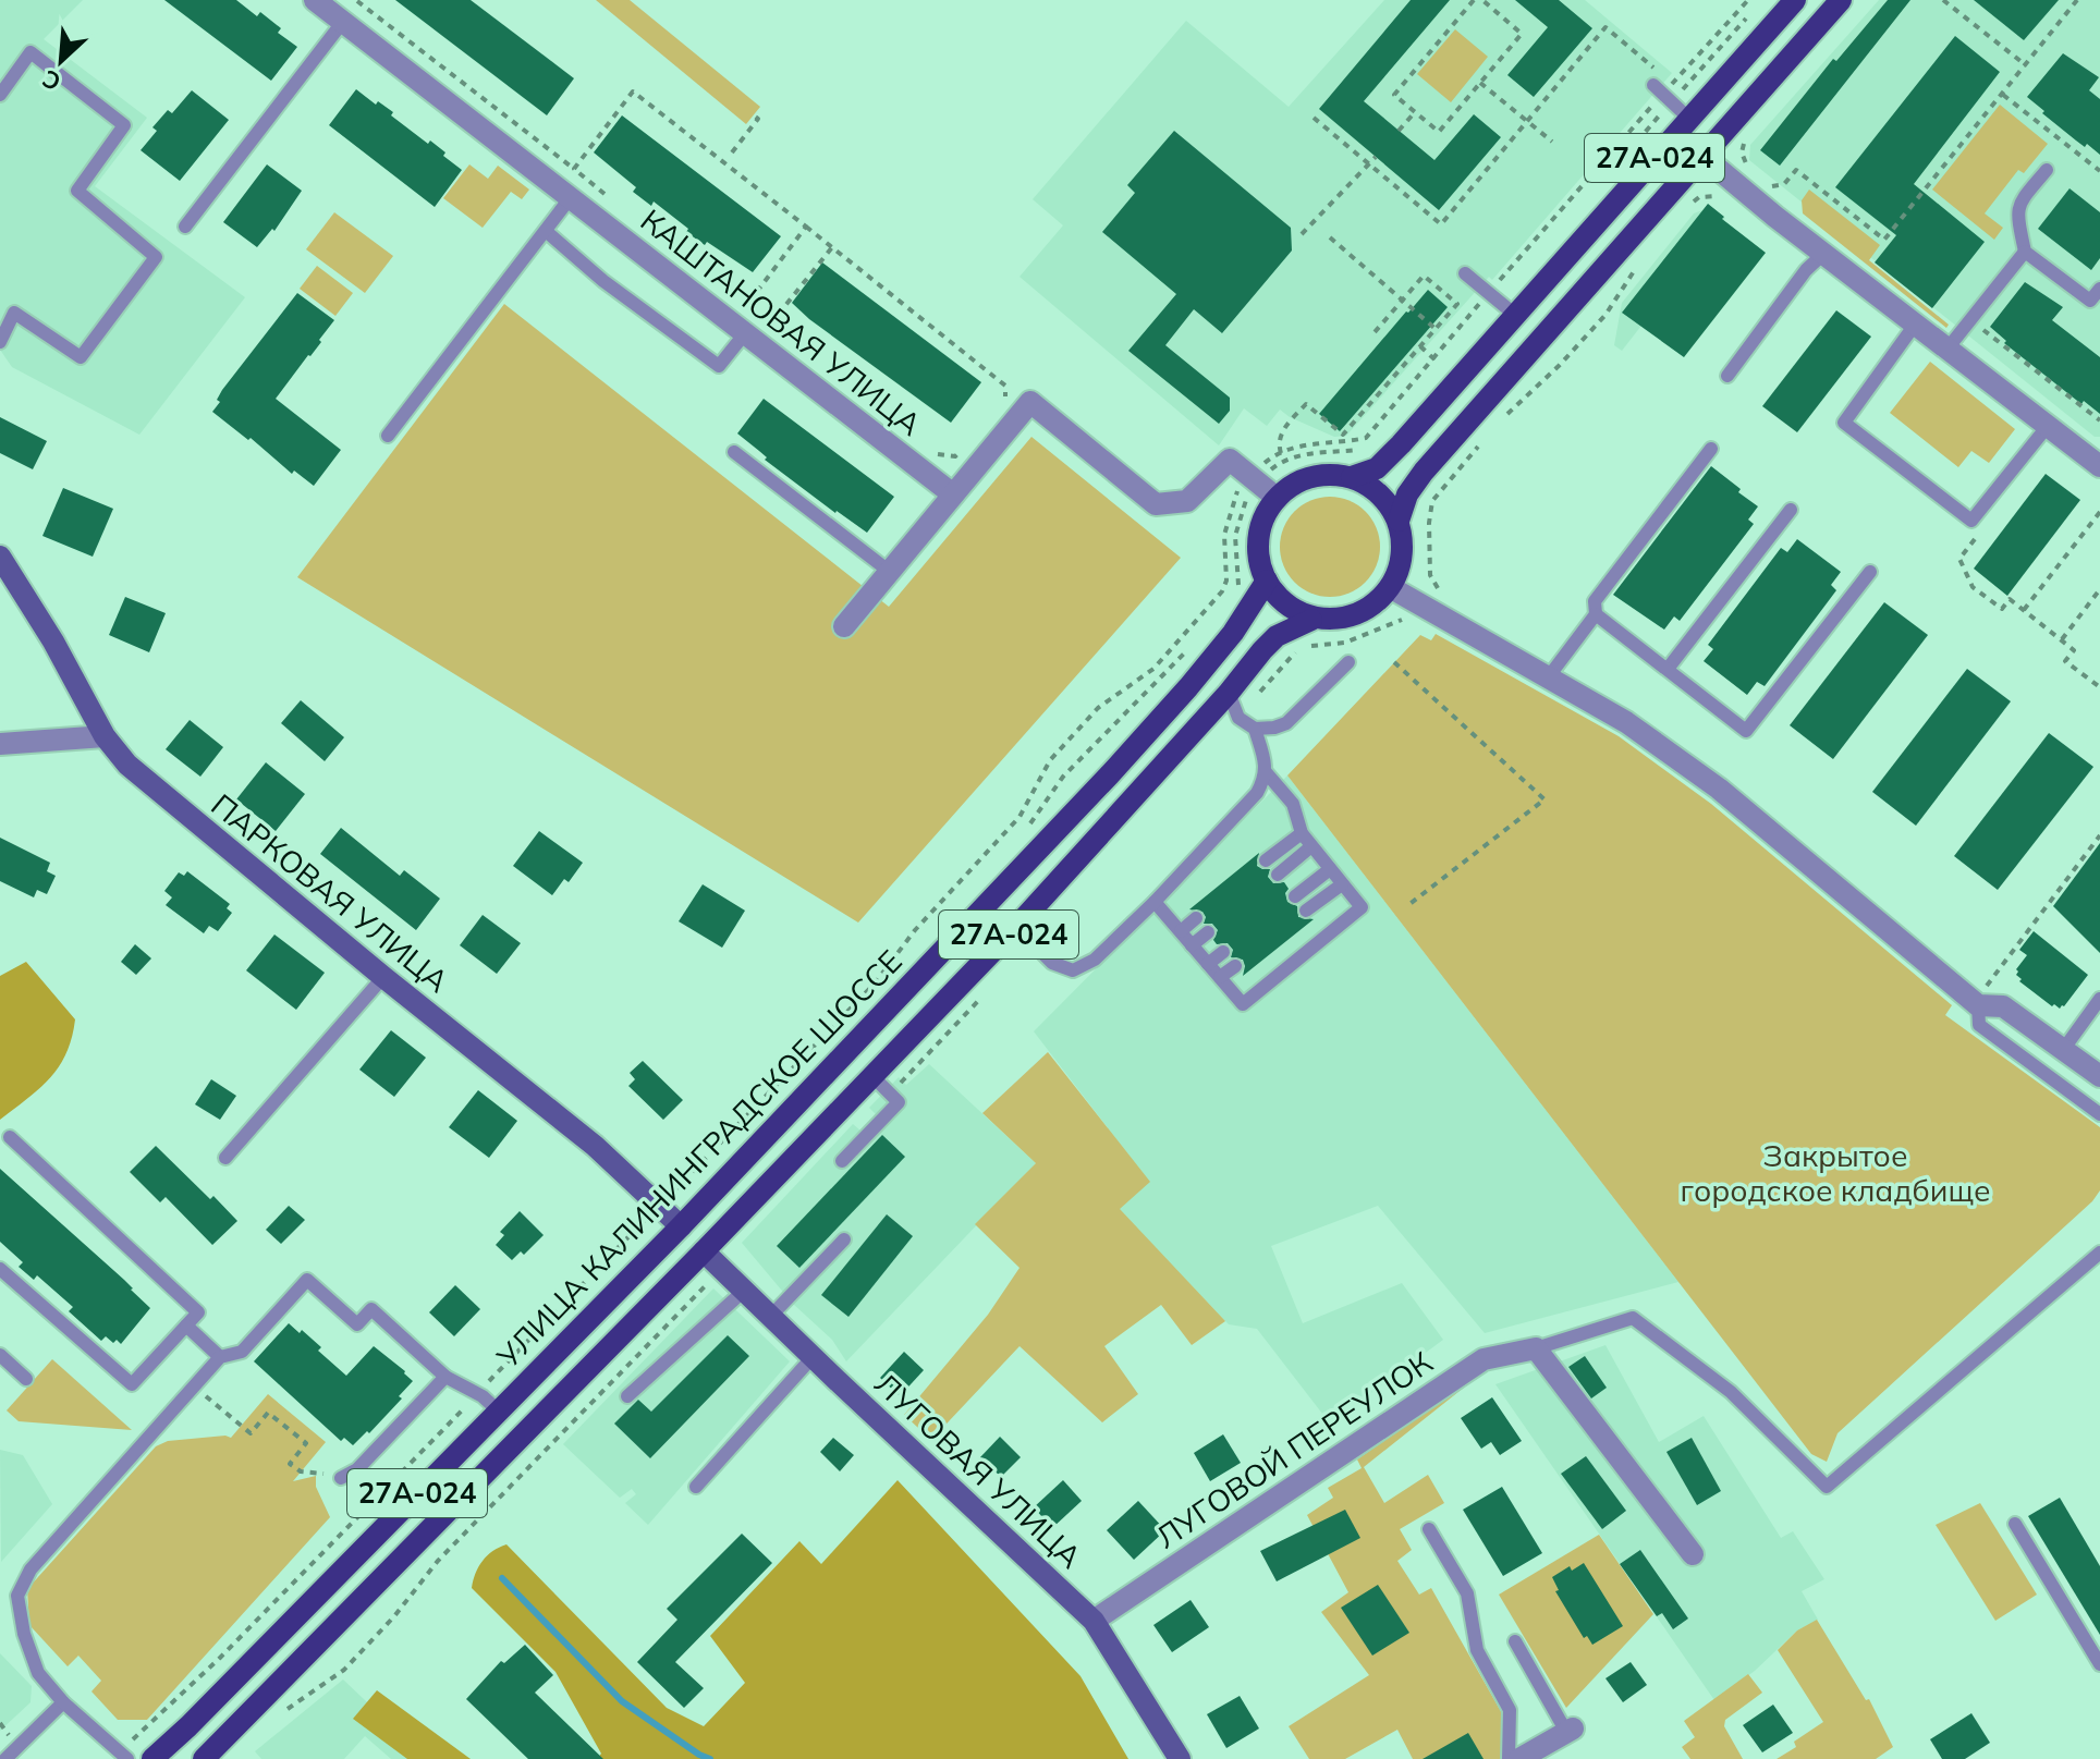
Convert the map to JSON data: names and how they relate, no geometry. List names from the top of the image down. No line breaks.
{"streets":{"main road":["27А-024","УЛИЦА КАЛИНИНГРАДСКОЕ ШОССЕ"],"street":["КАШТАНОВАЯ УЛИЦА","ПАРКОВАЯ УЛИЦА","ЛУГОВОЙ ПЕРЕУЛОК","ЛУГОВАЯ УЛИЦА"]},"crossings":[["27А-024","УЛИЦА КАЛИНИНГРАДСКОЕ ШОССЕ"],["27А-024","ЛУГОВАЯ УЛИЦА"],["ПАРКОВАЯ УЛИЦА","УЛИЦА КАЛИНИНГРАДСКОЕ ШОССЕ"],["ЛУГОВОЙ ПЕРЕУЛОК","ЛУГОВАЯ УЛИЦА"]],"parks":["Закрытое городское кладбище"],"north":"bottom left"}
